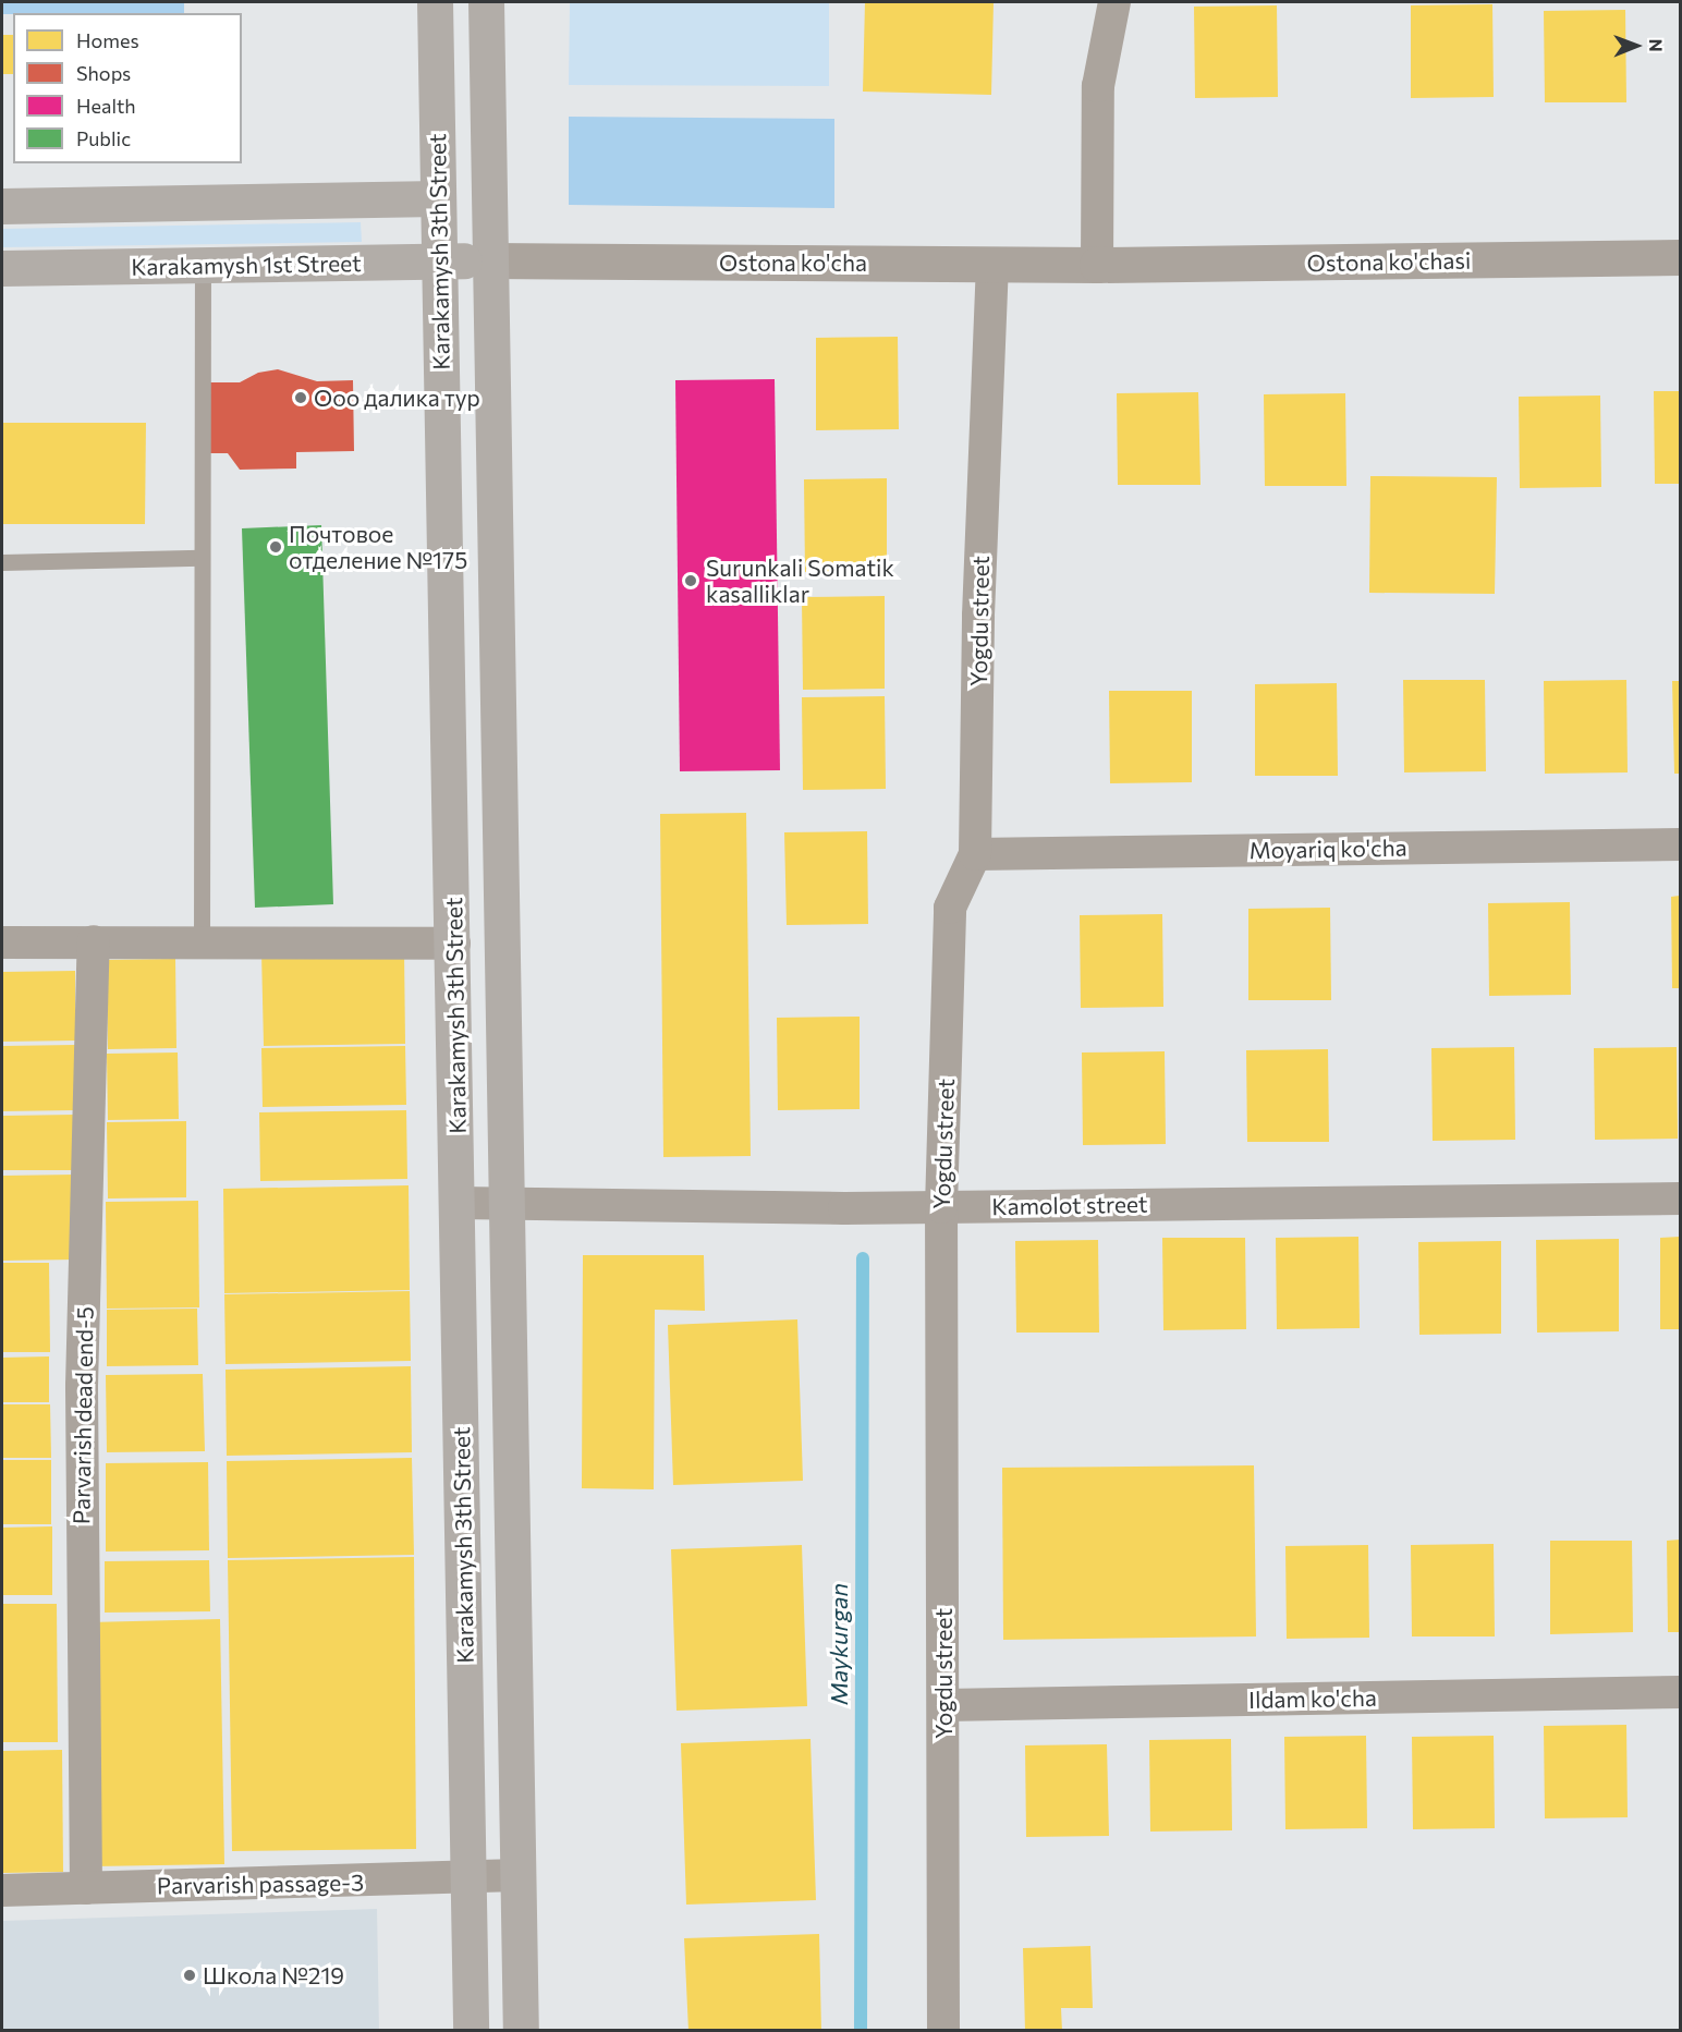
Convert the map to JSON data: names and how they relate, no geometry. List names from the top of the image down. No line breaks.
{"streets":{"main road":["Karakamysh 3th Street","Karakamysh 1st Street"],"street":["Ostona ko'chasi","Ostona ko'cha","Yogdu street","Moyariq ko'cha","Kamolot street","Parvarish dead end-5","Ildam ko'cha","Parvarish passage-3"]},"crossings":[["Karakamysh 3th Street","Ostona ko'cha"],["Karakamysh 3th Street","Karakamysh 1st Street"],["Karakamysh 3th Street","Kamolot street"],["Karakamysh 3th Street","Parvarish passage-3"],["Ostona ko'chasi","Ostona ko'cha"],["Ostona ko'cha","Karakamysh 1st Street"],["Ostona ko'cha","Yogdu street"],["Yogdu street","Moyariq ko'cha"],["Yogdu street","Kamolot street"],["Yogdu street","Ildam ko'cha"],["Parvarish dead end-5","Parvarish passage-3"]],"water":["Maykurgan"],"places":["Ооо далика тур","Почтовое отделение №175","Surunkali Somatik kasalliklar","Школа №219"],"legend":["Homes","Shops","Health","Public"],"north":"right"}
